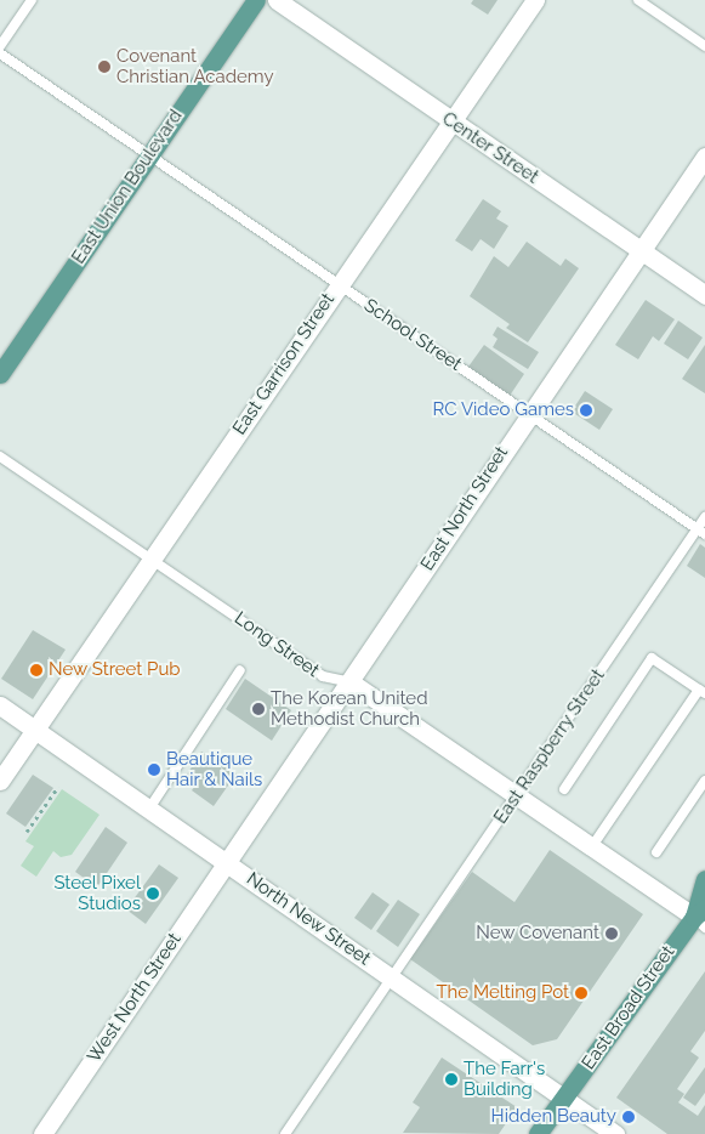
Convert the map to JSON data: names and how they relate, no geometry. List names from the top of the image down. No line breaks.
{"streets":{"main road":["East Union Boulevard","East Broad Street"],"street":["Center Street","East Garrison Street","East North Street","Long Street","North New Street","West North Street"],"lane":["School Street","East Raspberry Street"]},"crossings":[["Center Street","East Garrison Street"],["Center Street","East North Street"],["East Union Boulevard","School Street"],["School Street","East Garrison Street"],["School Street","East North Street"],["School Street","East Raspberry Street"],["East Garrison Street","Long Street"],["East Garrison Street","North New Street"],["East North Street","Long Street"],["East North Street","North New Street"],["East North Street","West North Street"],["Long Street","East Raspberry Street"],["Long Street","East Broad Street"],["East Raspberry Street","North New Street"],["North New Street","West North Street"],["North New Street","East Broad Street"]],"places":["Covenant Christian Academy","RC Video Games","New Street Pub","The Korean United Methodist Church","Beautique Hair & Nails","Steel Pixel Studios","New Covenant","The Melting Pot","The Farr's Building","Hidden Beauty"]}
